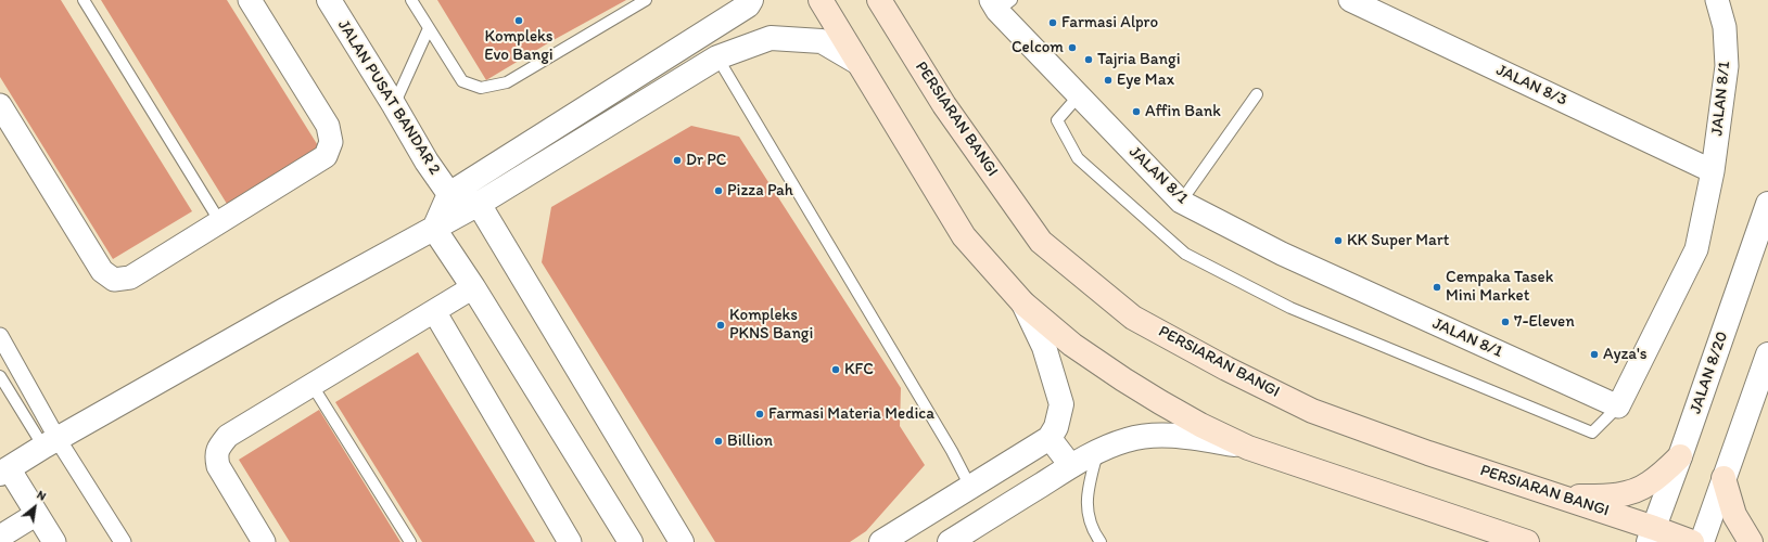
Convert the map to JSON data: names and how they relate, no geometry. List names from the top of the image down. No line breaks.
{"streets":{"main road":["PERSIARAN BANGI"],"street":["JALAN 8/3","JALAN PUSAT BANDAR 2","JALAN 8/1","JALAN 8/20"]},"crossings":[["JALAN 8/3","JALAN 8/1"],["PERSIARAN BANGI","JALAN 8/20"]],"places":["Kompleks Evo Bangi","Farmasi Alpro","Celcom","Tajria Bangi","Eye Max","Affin Bank","Dr PC","Pizza Pah","KK Super Mart","Cempaka Tasek Mini Market","7-Eleven","Kompleks PKNS Bangi","Ayza's","KFC","Farmasi Materia Medica","Billion"],"north":"top right"}
